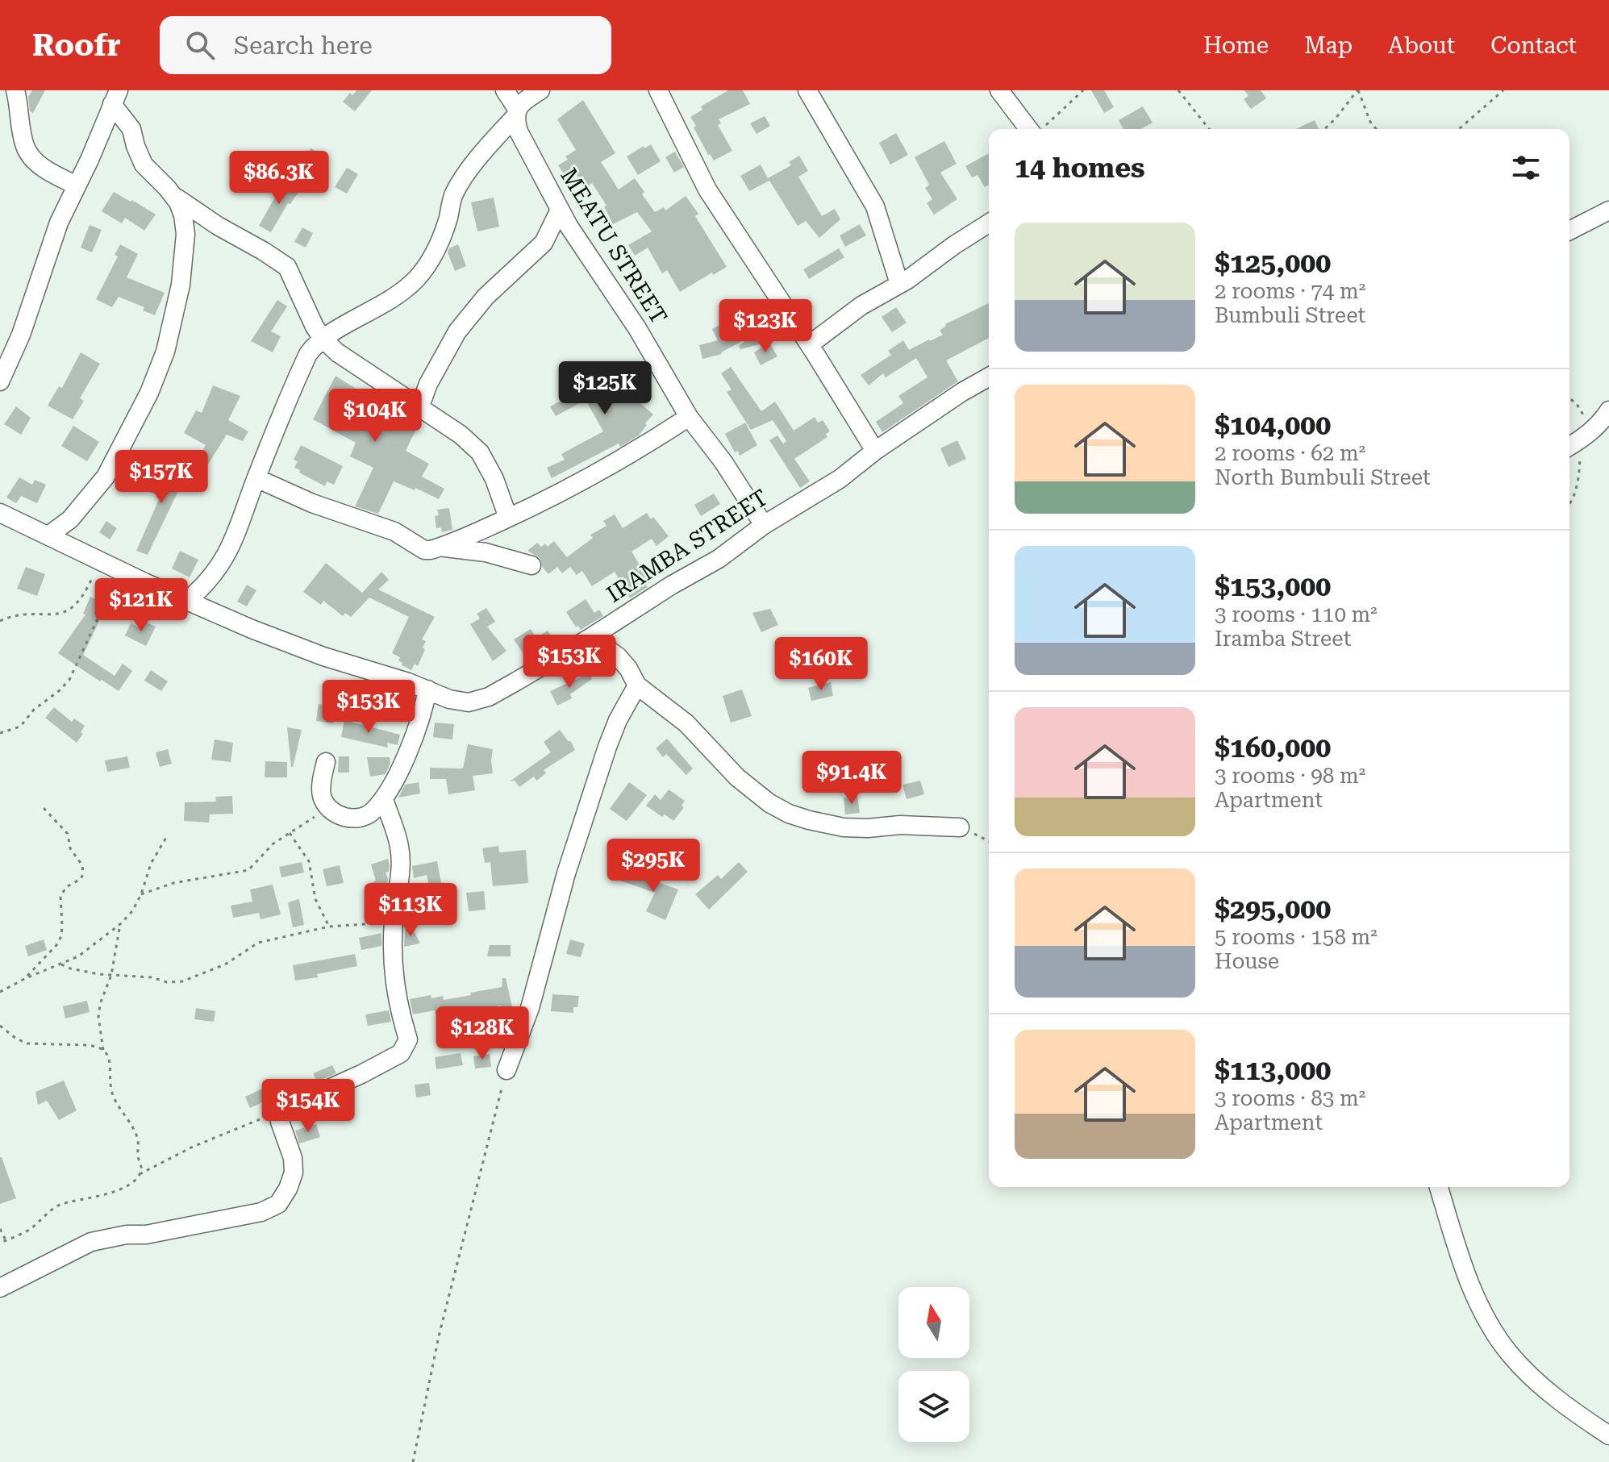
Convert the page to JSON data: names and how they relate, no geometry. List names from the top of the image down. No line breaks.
{"streets":{"street":["MEATU STREET","IRAMBA STREET"]},"crossings":[["MEATU STREET","IRAMBA STREET"]],"north":"top","page":{"header":"Roofr","search":"Search here","nav":["Home","Map","About","Contact"],"heading":"14 homes","price":["$86.3K","$123K","$125K","$104K","$157K","$121K","$153K","$160K","$153K","$91.4K","$295K","$113K","$128K","$154K"],"list":[{"name":"$125,000","note":"2 rooms · 74 m² · Bumbuli Street"},{"name":"$104,000","note":"2 rooms · 62 m² · North Bumbuli Street"},{"name":"$153,000","note":"3 rooms · 110 m² · Iramba Street"},{"name":"$160,000","note":"3 rooms · 98 m² · Apartment"},{"name":"$295,000","note":"5 rooms · 158 m² · House"},{"name":"$113,000","note":"3 rooms · 83 m² · Apartment"}]}}
